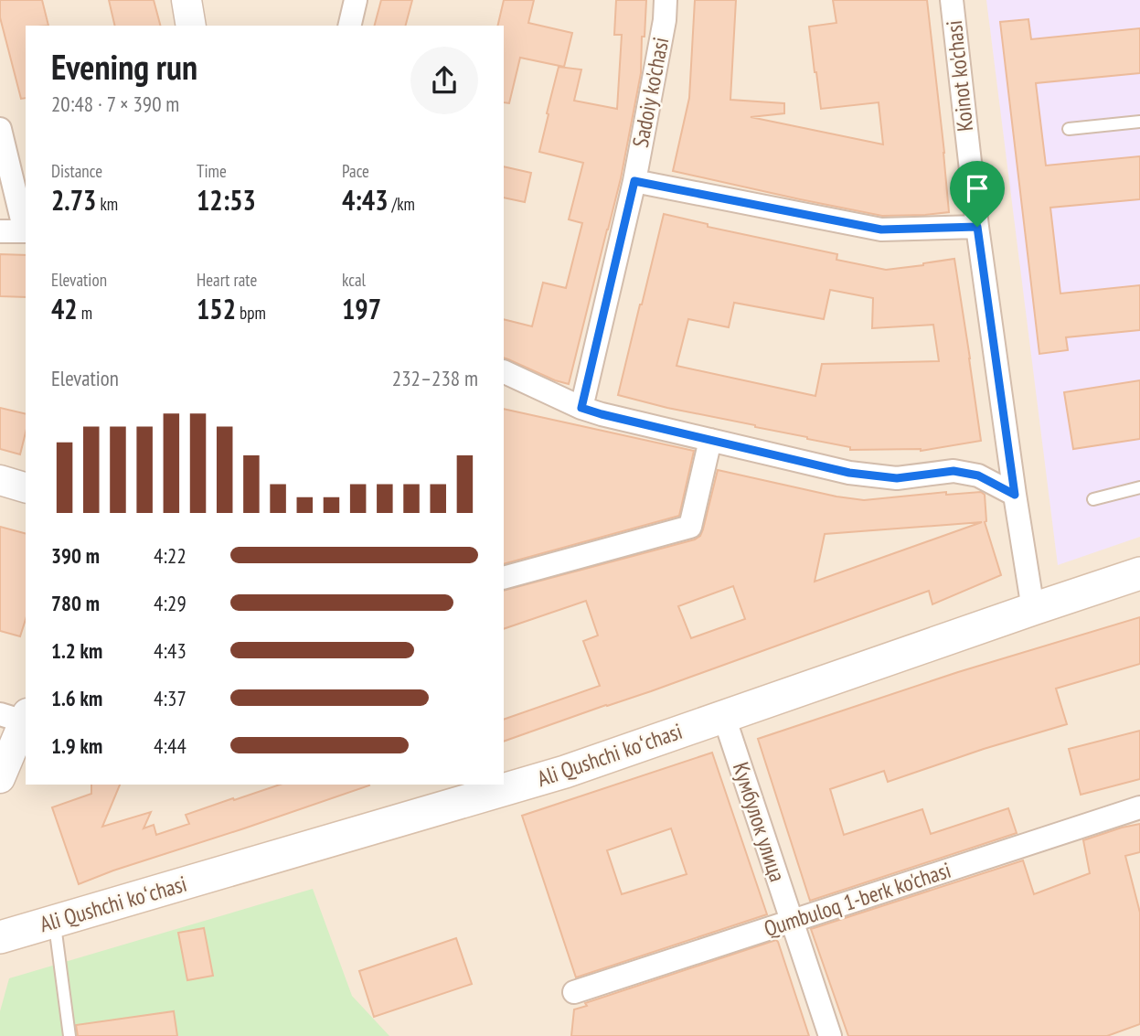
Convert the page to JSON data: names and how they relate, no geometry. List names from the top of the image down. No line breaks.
{"streets":{"main road":["Ali Qushchi koʻchasi"],"street":["Koinot ko'chasi","Sadoiy ko'chasi","Кумбулок улица","Qumbuloq 1-berk ko'chasi"]},"crossings":[["Koinot ko'chasi","Ali Qushchi koʻchasi"],["Ali Qushchi koʻchasi","Кумбулок улица"],["Кумбулок улица","Qumbuloq 1-berk ko'chasi"]],"page":{"heading":["Evening run","20:48 · 7 × 390 m"],"stats":[["Distance","2.73 km"],["Time","12:53"],["Pace","4:43 /km"],["Elevation","42 m"],["Heart rate","152 bpm"],["kcal","197"]],"chart":["Elevation","232–238 m"],"list":[{"name":"390 m","note":"4:22"},{"name":"780 m","note":"4:29"},{"name":"1.2 km","note":"4:43"},{"name":"1.6 km","note":"4:37"},{"name":"1.9 km","note":"4:44"}]}}
